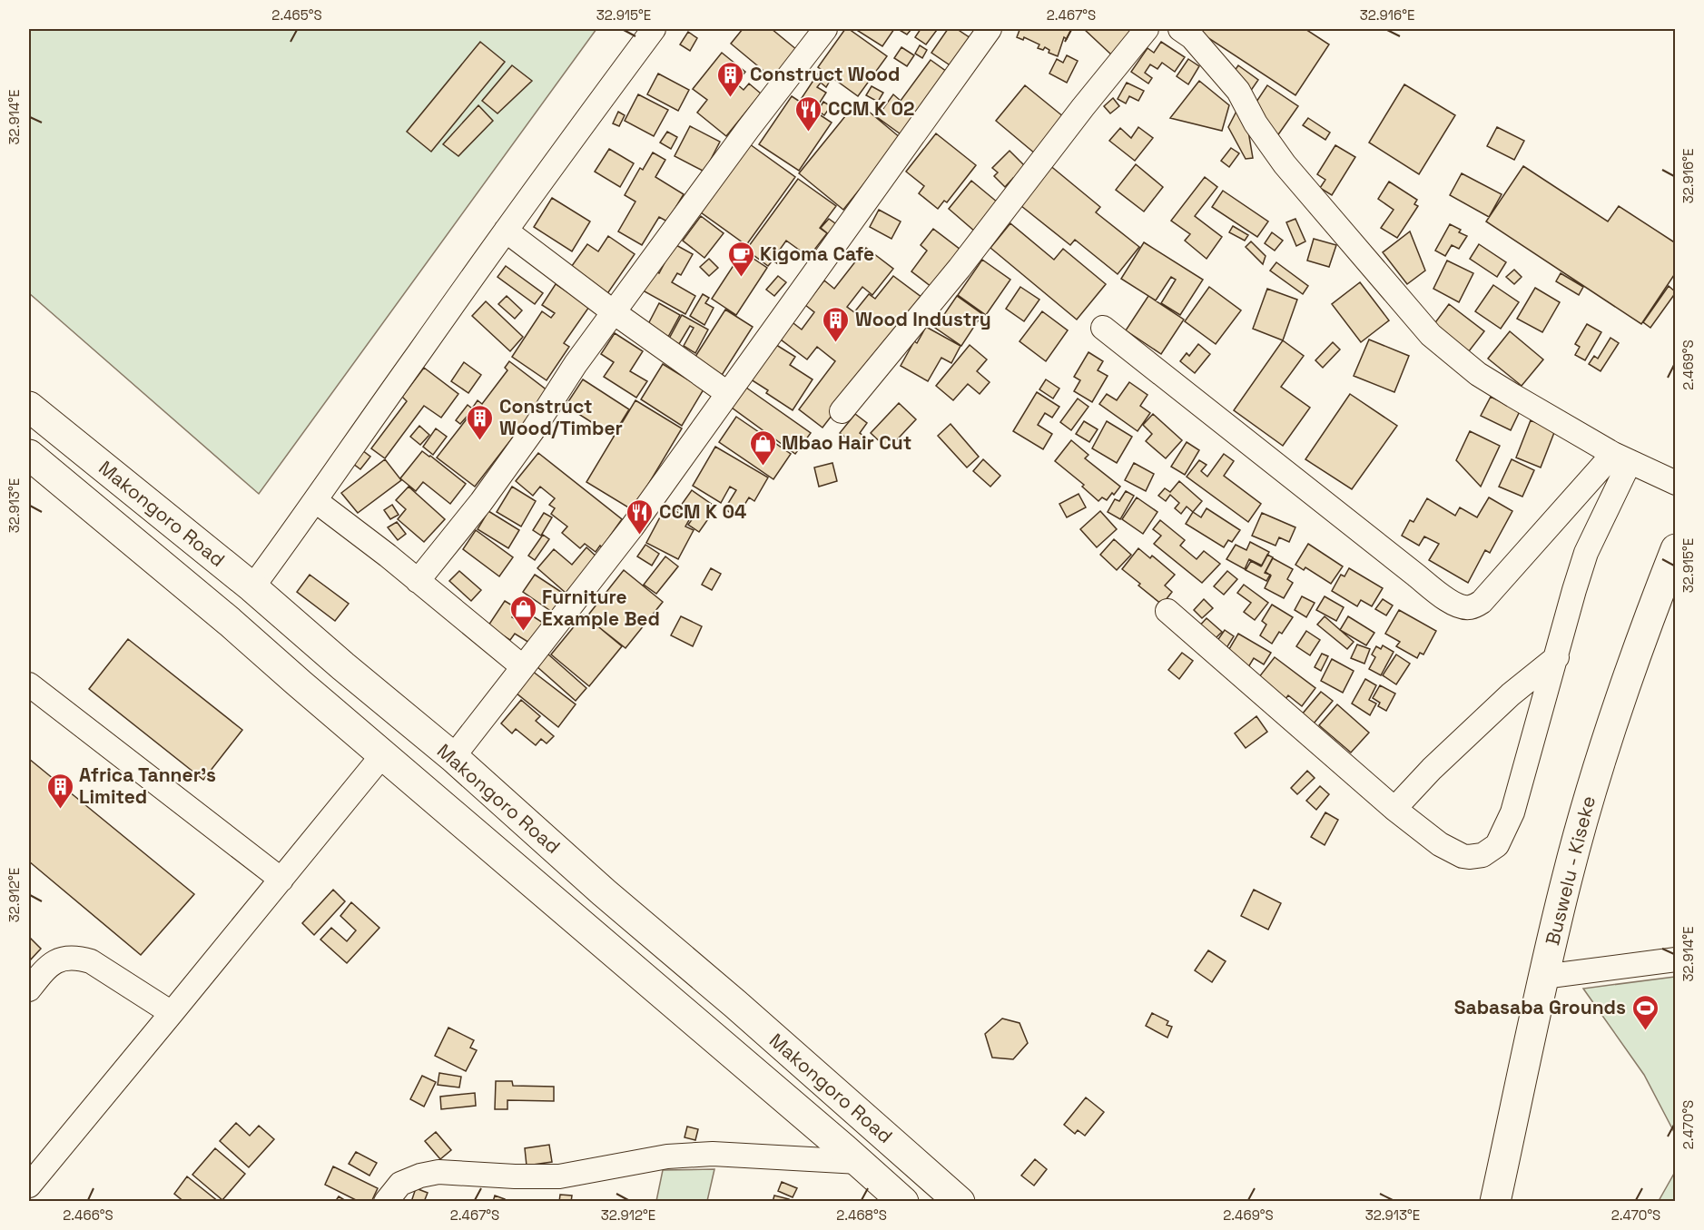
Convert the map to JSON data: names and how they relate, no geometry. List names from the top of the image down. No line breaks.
{"streets":{"main road":["Makongoro Road","Buswelu - Kiseke"]},"places":{"building":["Construct Wood","Wood Industry","Construct Wood/Timber","Africa Tanner's Limited"],"restaurant":["CCM K 02","CCM K 04"],"cafe":["Kigoma Cafe"],"shop":["Mbao Hair Cut","Furniture Example Bed"],"sports":["Sabasaba Grounds"]},"coordinates":["2.465°S","32.915°E","2.467°S","32.916°E","32.914°E","2.469°S","32.913°E","32.912°E","2.470°S","2.466°S","2.468°S"]}
